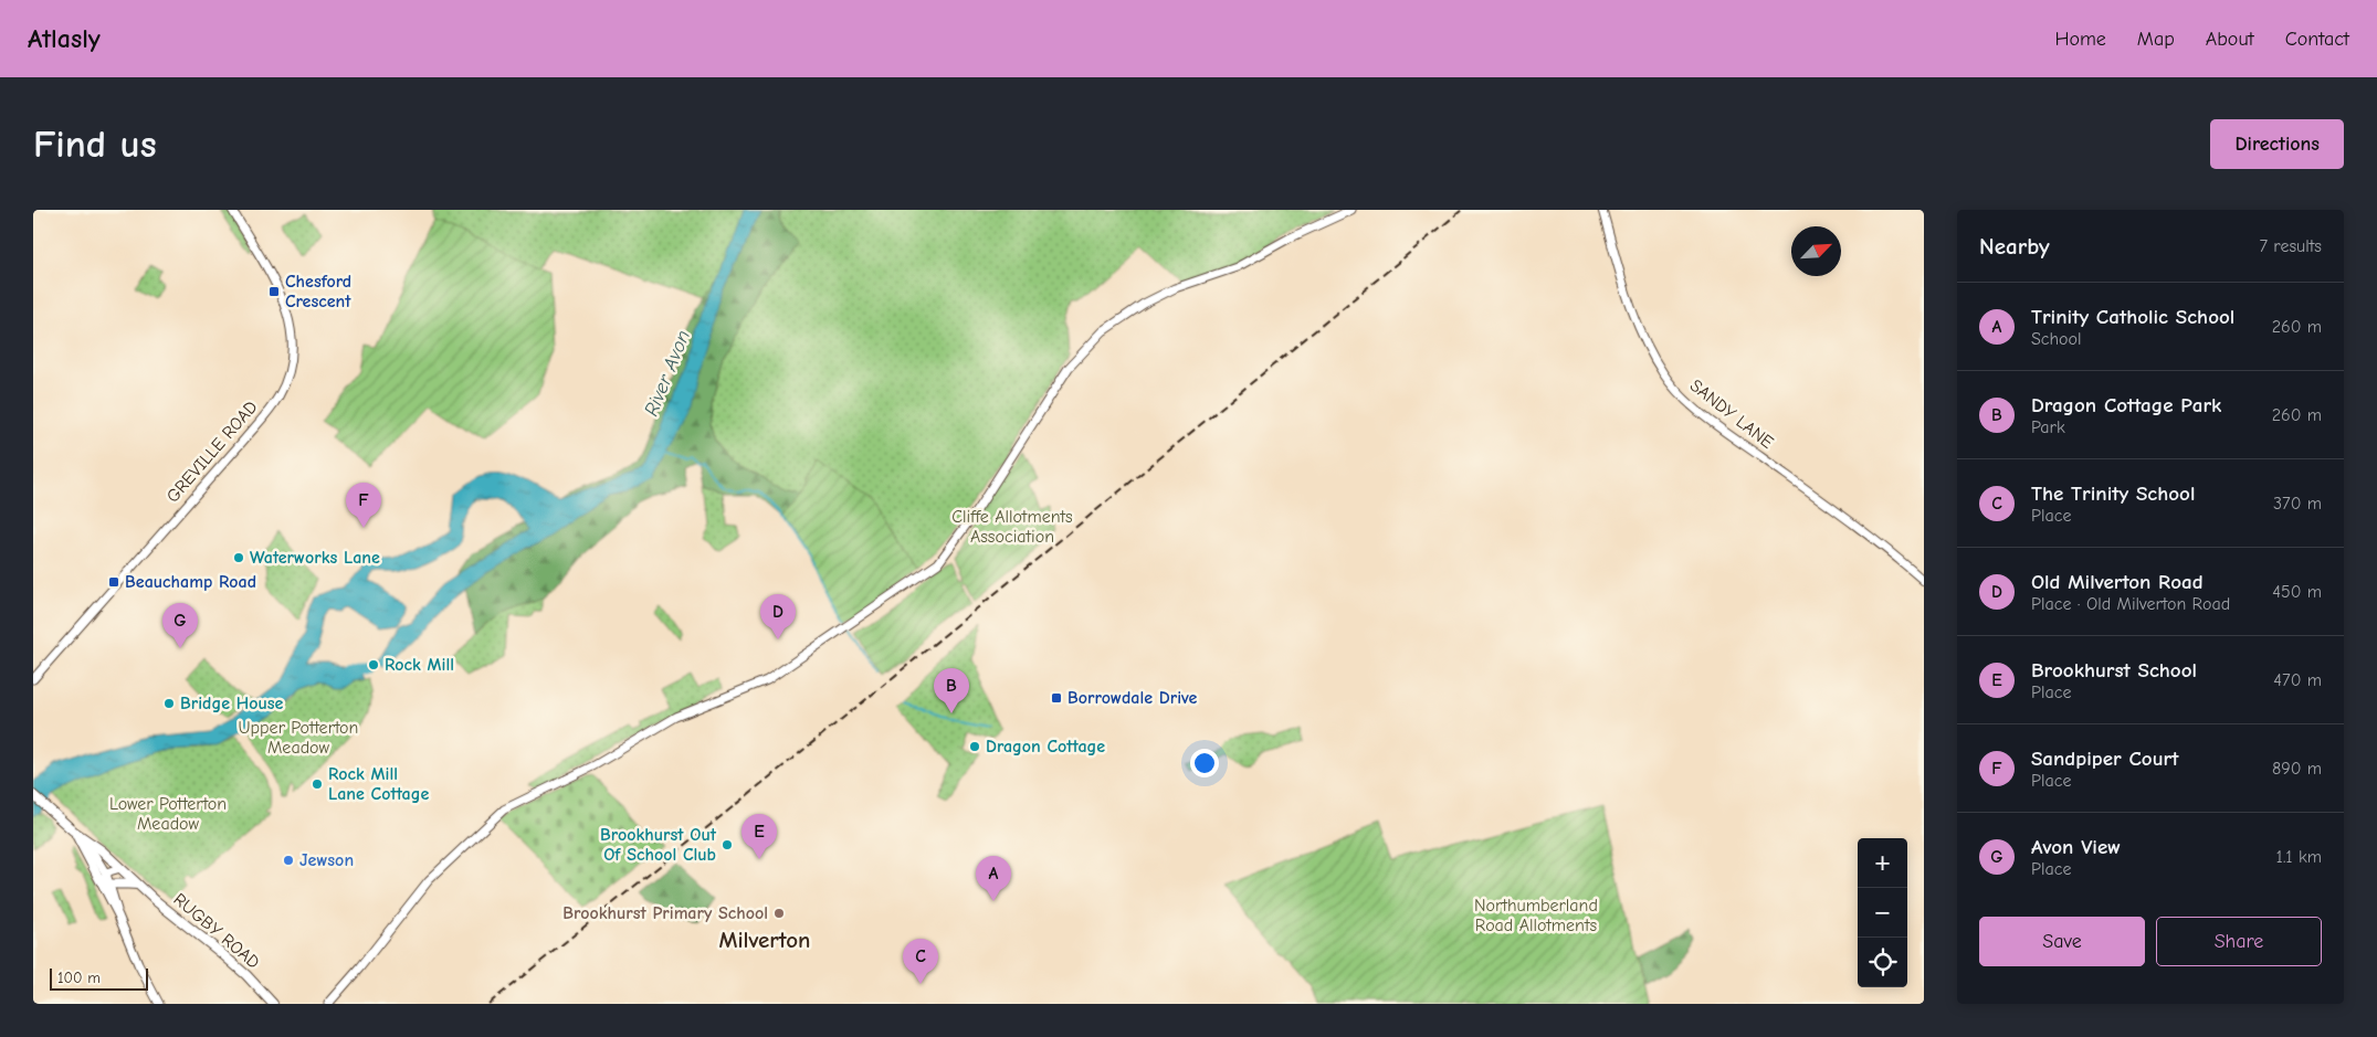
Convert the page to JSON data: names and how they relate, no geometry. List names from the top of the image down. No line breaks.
{"streets":{"main road":["RUGBY ROAD"],"street":["SANDY LANE","GREVILLE ROAD"]},"districts":["Milverton"],"water":["River Avon"],"parks":["Cliffe Allotments Association","Upper Potterton Meadow","Lower Potterton Meadow","Northumberland Road Allotments"],"places":{"transit":["Chesford Crescent","Beauchamp Road","Borrowdale Drive"],"other":["Waterworks Lane","Rock Mill","Bridge House","Dragon Cottage","Rock Mill Lane Cottage","Brookhurst Out Of School Club","Jewson","Brookhurst Primary School"]},"scale_bar":"100 m","north":"top right","page":{"header":"Atlasly","nav":["Home","Map","About","Contact"],"buttons":["Directions",["Save","Share"]],"title":"Find us","heading":["Nearby","7 results"],"list":[{"mark":"A","name":"Trinity Catholic School","note":"School","value":"260 m"},{"mark":"B","name":"Dragon Cottage Park","note":"Park","value":"260 m"},{"mark":"C","name":"The Trinity School","note":"Place","value":"370 m"},{"mark":"D","name":"Old Milverton Road","note":"Place · Old Milverton Road","value":"450 m"},{"mark":"E","name":"Brookhurst School","note":"Place","value":"470 m"},{"mark":"F","name":"Sandpiper Court","note":"Place","value":"890 m"},{"mark":"G","name":"Avon View","note":"Place","value":"1.1 km"}],"pins":["F","D","G","B","E","A","C"],"map_buttons":["+","−"],"scale":"100 m"}}
